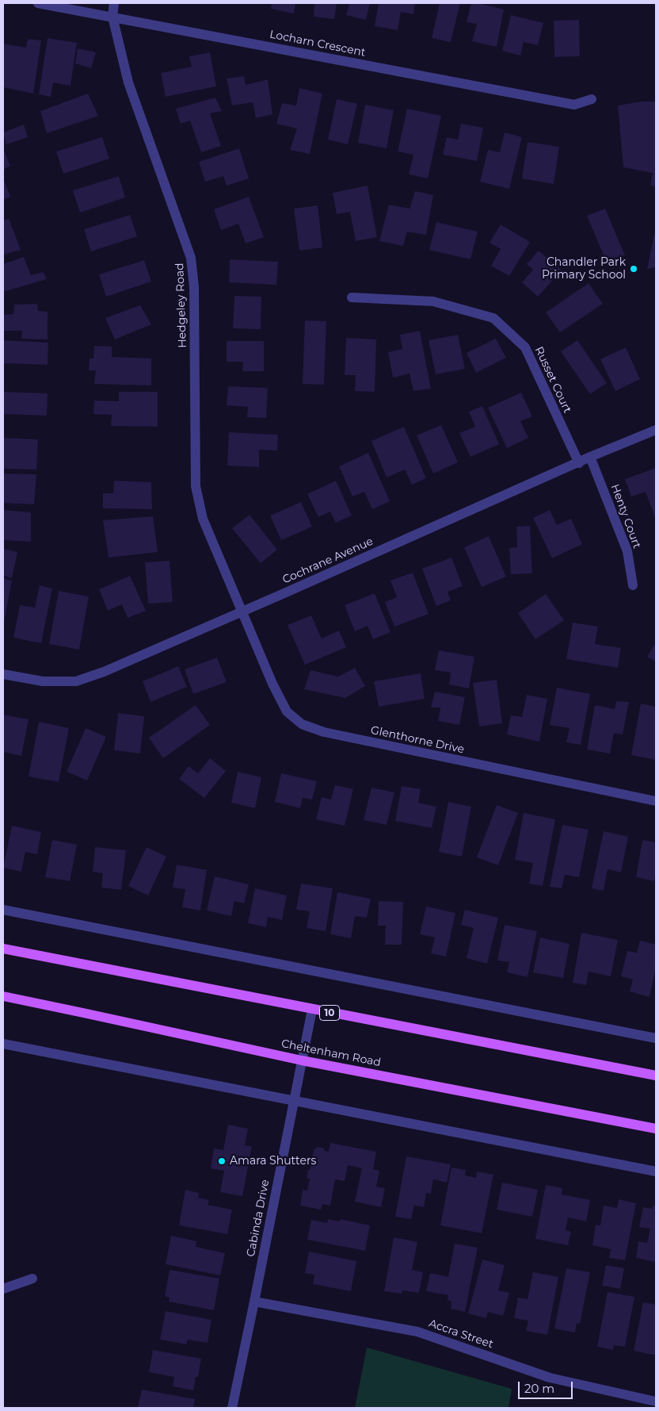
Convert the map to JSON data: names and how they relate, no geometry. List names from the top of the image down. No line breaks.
{"streets":{"main road":["10","Cheltenham Road"],"street":["Locharn Crescent","Hedgeley Road","Russet Court","Henty Court","Cochrane Avenue","Glenthorne Drive","Cabinda Drive","Accra Street"]},"crossings":[["Locharn Crescent","Hedgeley Road"],["Hedgeley Road","Cochrane Avenue"],["Hedgeley Road","Glenthorne Drive"],["Russet Court","Cochrane Avenue"],["Henty Court","Cochrane Avenue"],["Cochrane Avenue","Glenthorne Drive"],["10","Cabinda Drive"],["Cheltenham Road","Cabinda Drive"],["Cabinda Drive","Accra Street"]],"places":["Chandler Park Primary School","Amara Shutters"],"scale_bar":"20 m"}
